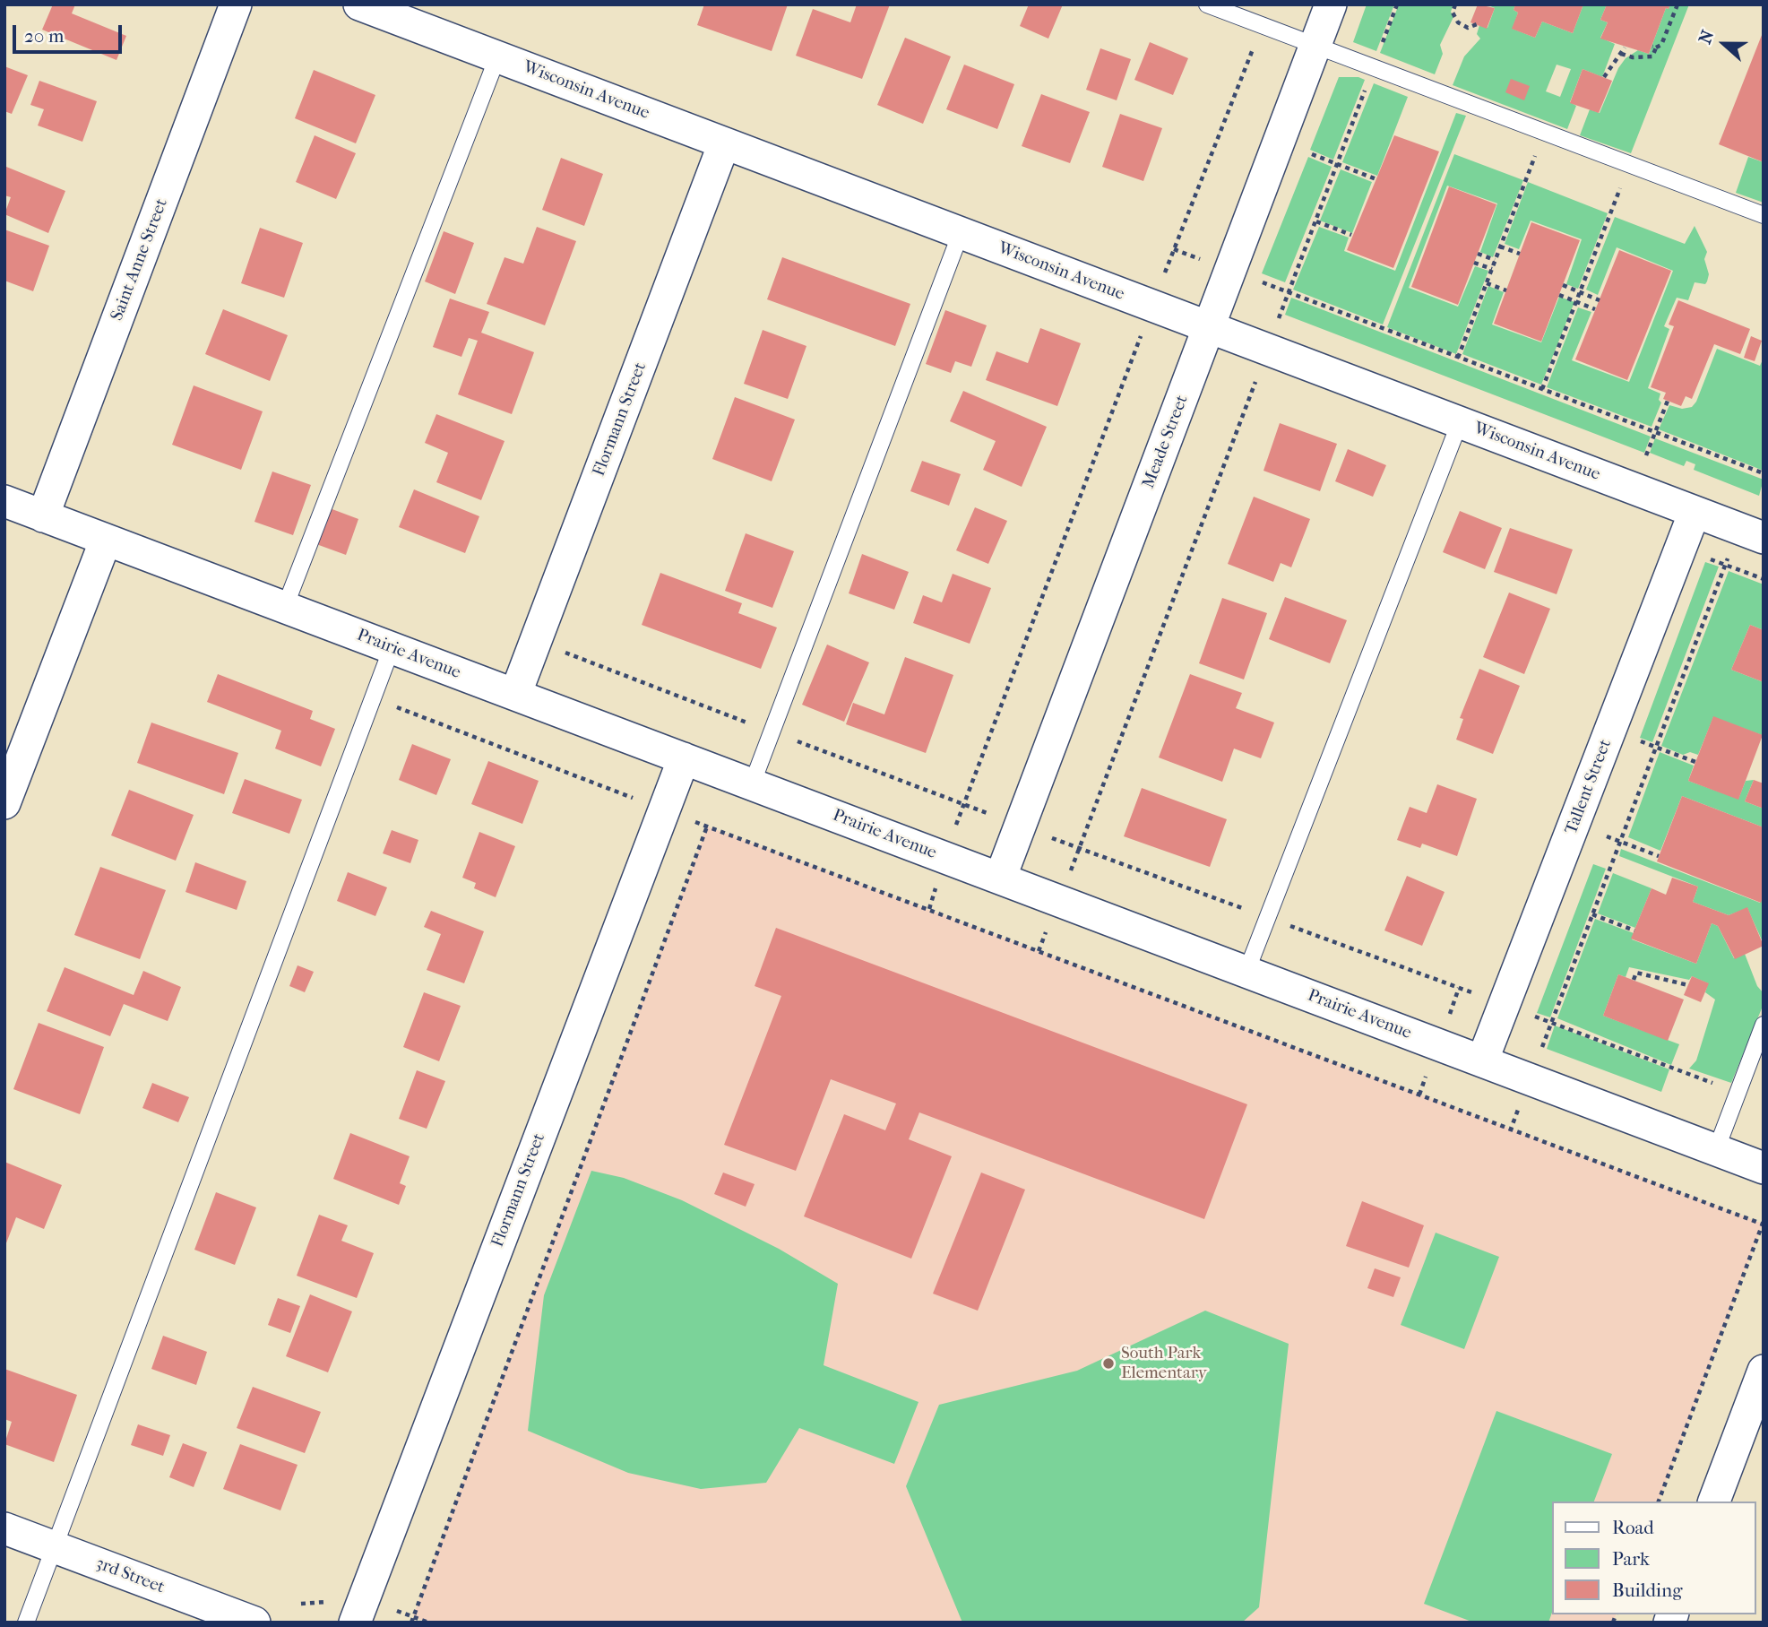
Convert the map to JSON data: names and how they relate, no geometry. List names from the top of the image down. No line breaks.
{"streets":{"street":["Wisconsin Avenue","Saint Anne Street","Flormann Street","Meade Street","Prairie Avenue","Tallent Street","3rd Street"]},"crossings":[["Wisconsin Avenue","Flormann Street"],["Wisconsin Avenue","Meade Street"],["Wisconsin Avenue","Tallent Street"],["Saint Anne Street","Prairie Avenue"],["Flormann Street","Prairie Avenue"],["Meade Street","Prairie Avenue"],["Prairie Avenue","Tallent Street"]],"places":["South Park Elementary"],"legend":["Road","Park","Building"],"scale_bar":"20 m","north":"left"}
